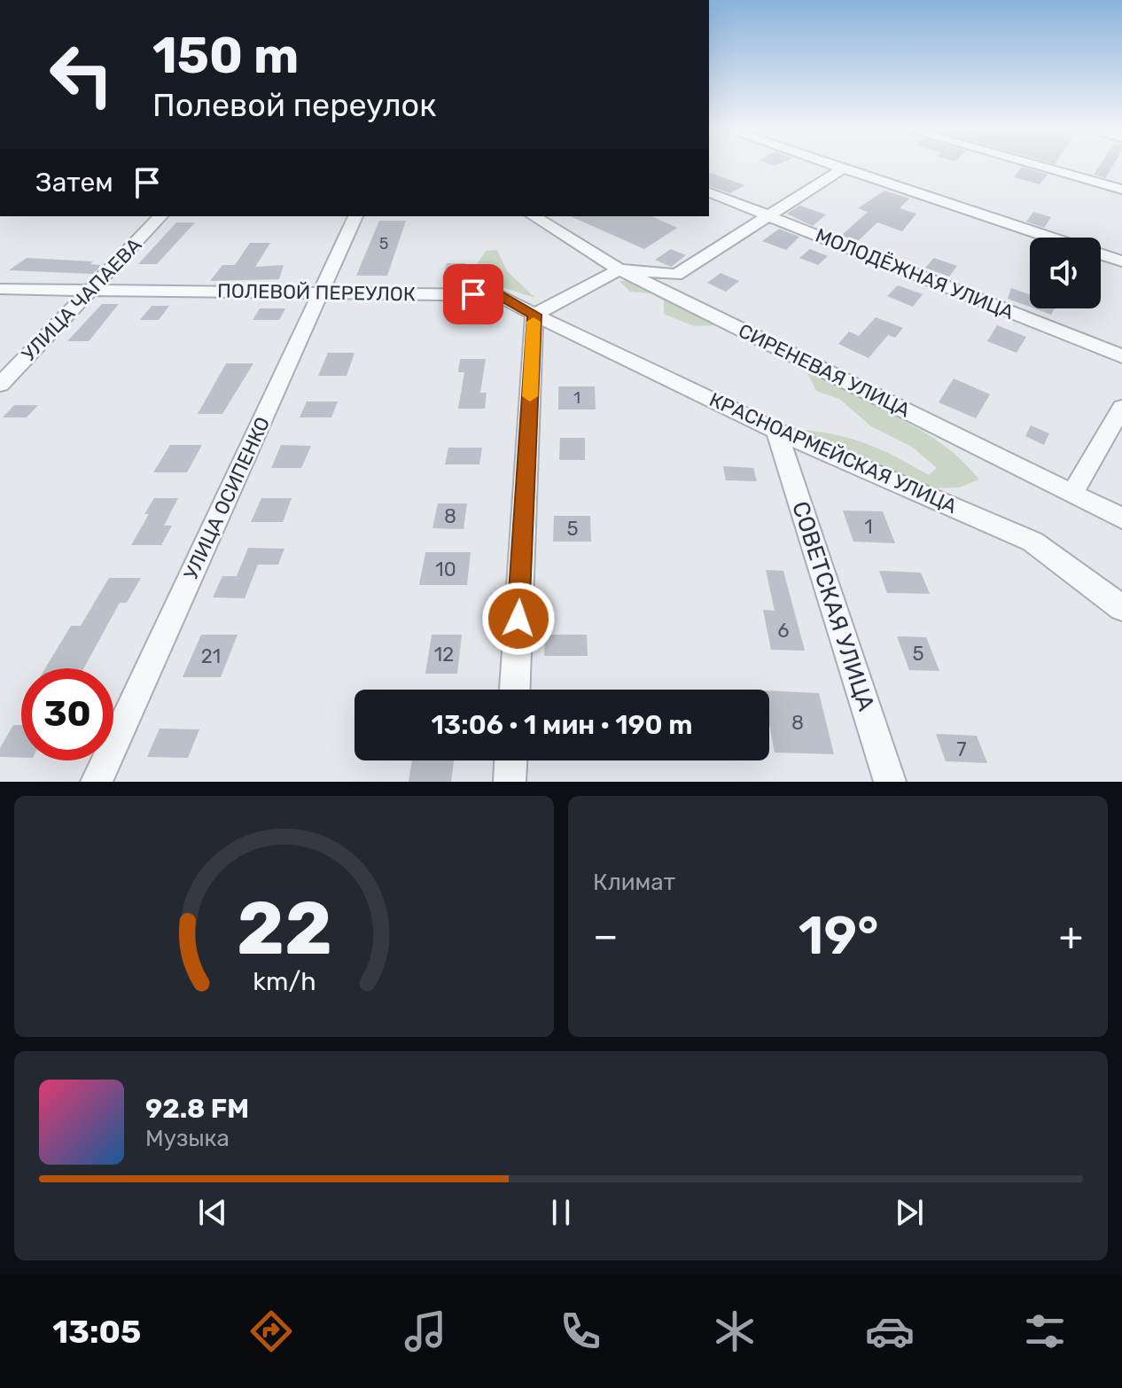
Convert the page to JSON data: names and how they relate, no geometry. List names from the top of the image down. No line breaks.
{"streets":{"street":["МОЛОДЁЖНАЯ УЛИЦА","ПОЛЕВОЙ ПЕРЕУЛОК","УЛИЦА ЧАПАЕВА","СИРЕНЕВАЯ УЛИЦА","КРАСНОАРМЕЙСКАЯ УЛИЦА","УЛИЦА ОСИПЕНКО","СОВЕТСКАЯ УЛИЦА"]},"crossings":[["ПОЛЕВОЙ ПЕРЕУЛОК","УЛИЦА ЧАПАЕВА"],["ПОЛЕВОЙ ПЕРЕУЛОК","КРАСНОАРМЕЙСКАЯ УЛИЦА"],["ПОЛЕВОЙ ПЕРЕУЛОК","УЛИЦА ОСИПЕНКО"],["КРАСНОАРМЕЙСКАЯ УЛИЦА","СОВЕТСКАЯ УЛИЦА"]],"house_numbers":["5","1","8","1","5","10","6","5","12","21","8","7"],"page":{"turn":["150 m","Полевой переулок"],"then":"Затем","limit":"30","trip":"13:06 · 1 мин · 190 m","tile":"Климат","heat":["−","19°","+"],"song":["92.8 FM","Музыка"],"tabs":"13:05","gauge":["22","km/h"]}}
